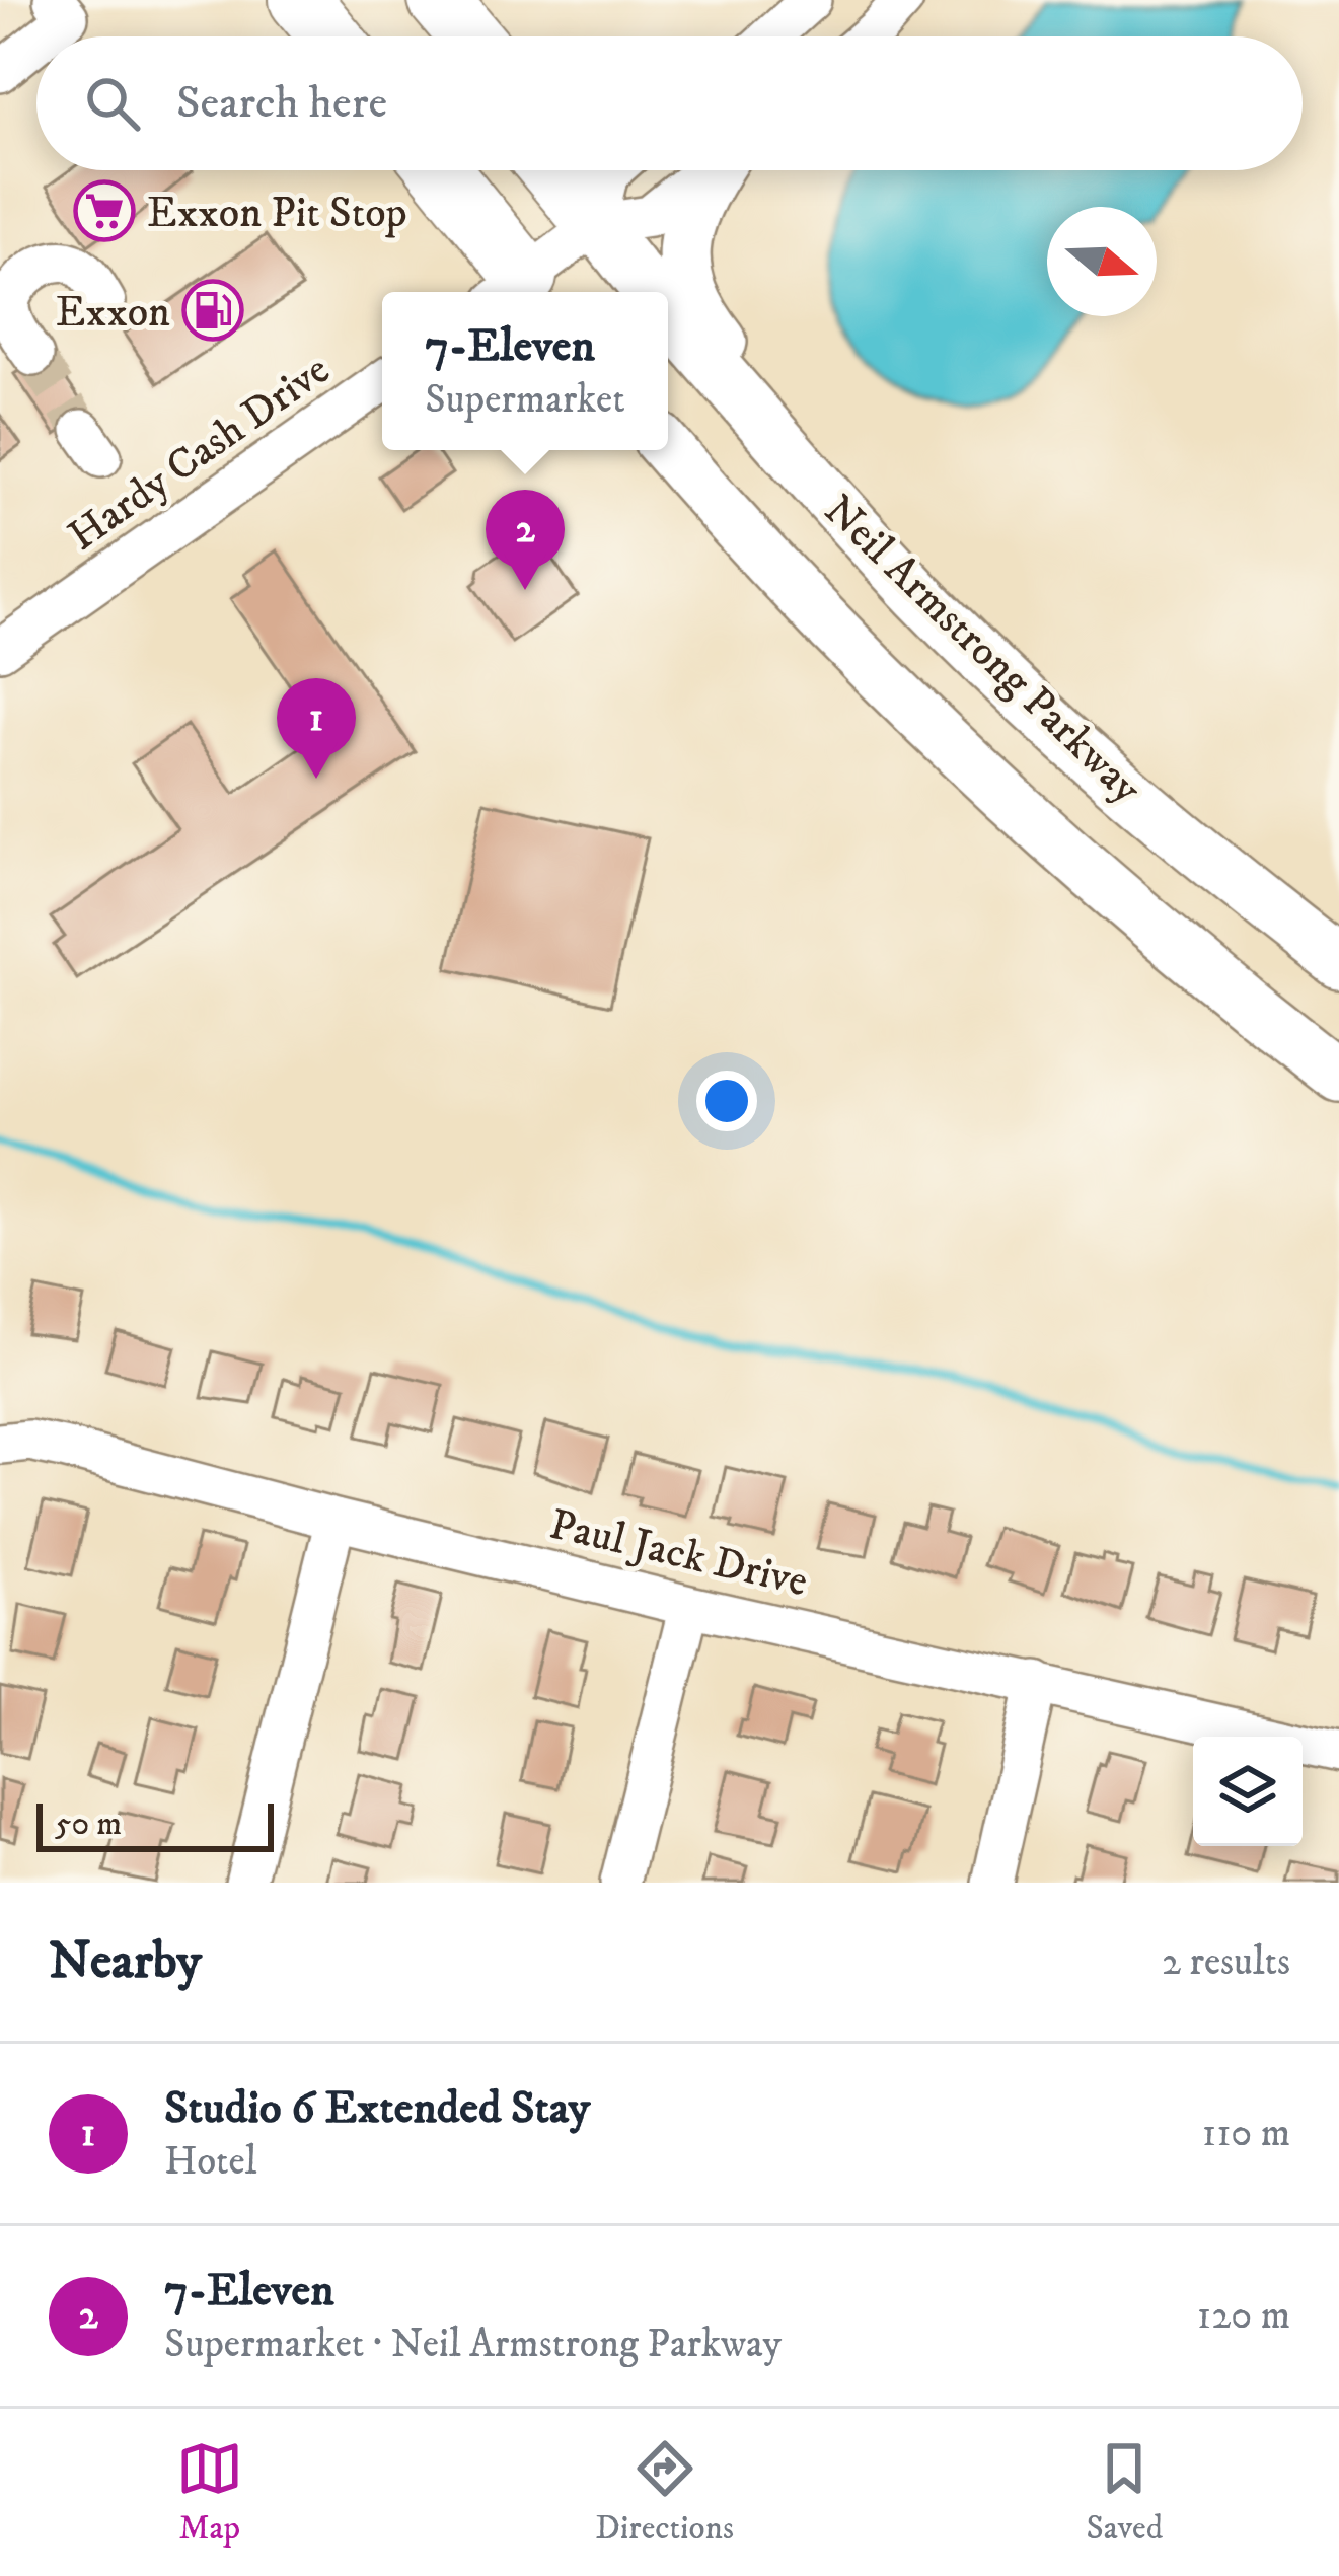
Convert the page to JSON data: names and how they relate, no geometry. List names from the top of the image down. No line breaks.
{"streets":{"highway":["Neil Armstrong Parkway"],"street":["Hardy Cash Drive","Paul Jack Drive"]},"places":{"supermarket":["Exxon Pit Stop"],"fuel station":["Exxon"]},"scale_bar":"50 m","north":"right","page":{"search":"Search here","popup":["7-Eleven","Supermarket"],"pins":["2","1"],"scale":"50 m","heading":["Nearby","2 results"],"list":[{"mark":"1","name":"Studio 6 Extended Stay","note":"Hotel","value":"110 m"},{"mark":"2","name":"7-Eleven","note":"Supermarket · Neil Armstrong Parkway","value":"120 m"}],"nav":["Map","Directions","Saved"]}}
